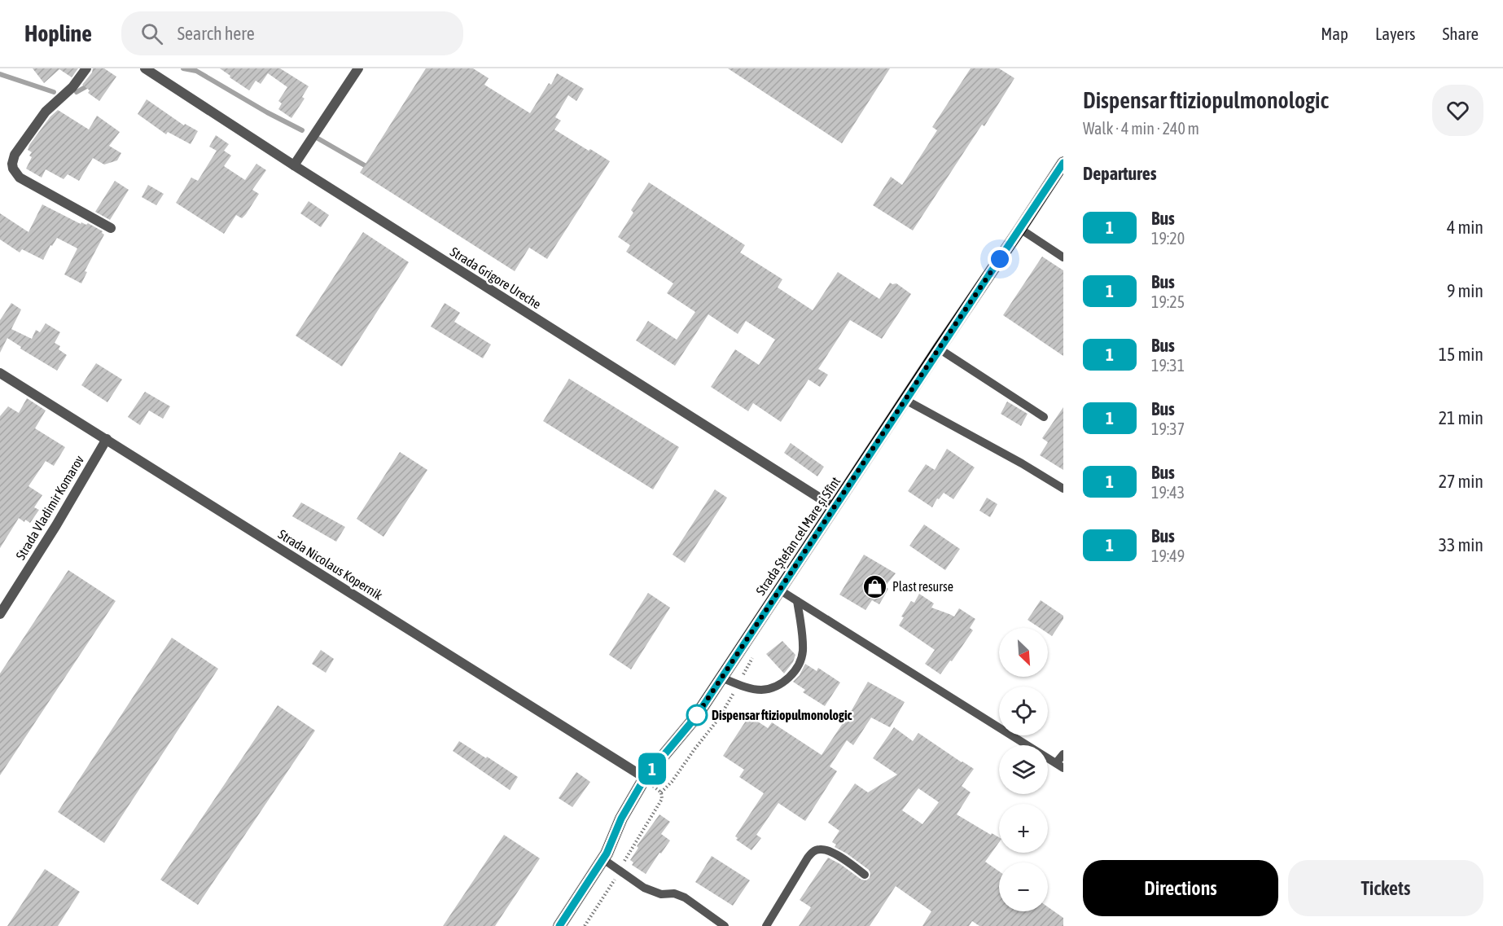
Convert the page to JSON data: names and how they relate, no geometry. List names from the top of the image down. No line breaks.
{"streets":{"main road":["Strada Ștefan cel Mare și Sfînt"],"street":["Strada Grigore Ureche","Strada Vladimir Komarov","Strada Nicolaus Kopernik"]},"crossings":[["Strada Grigore Ureche","Strada Ștefan cel Mare și Sfînt"],["Strada Vladimir Komarov","Strada Nicolaus Kopernik"],["Strada Ștefan cel Mare și Sfînt","Strada Nicolaus Kopernik"]],"places":{"shop":["Plast resurse"],"other":["Dispensar ftiziopulmonologic"]},"lines":["bus line 1"],"north":"bottom right","page":{"header":"Hopline","search":"Search here","nav":["Map","Layers","Share"],"on_map":"1","heading":[["Dispensar ftiziopulmonologic","Walk · 4 min · 240 m"],"Departures"],"list":[{"mark":"1","name":"Bus","note":"19:20","value":"4 min"},{"mark":"1","name":"Bus","note":"19:25","value":"9 min"},{"mark":"1","name":"Bus","note":"19:31","value":"15 min"},{"mark":"1","name":"Bus","note":"19:37","value":"21 min"},{"mark":"1","name":"Bus","note":"19:43","value":"27 min"},{"mark":"1","name":"Bus","note":"19:49","value":"33 min"}],"map_buttons":["+","−"],"buttons":["Directions","Tickets"]}}
